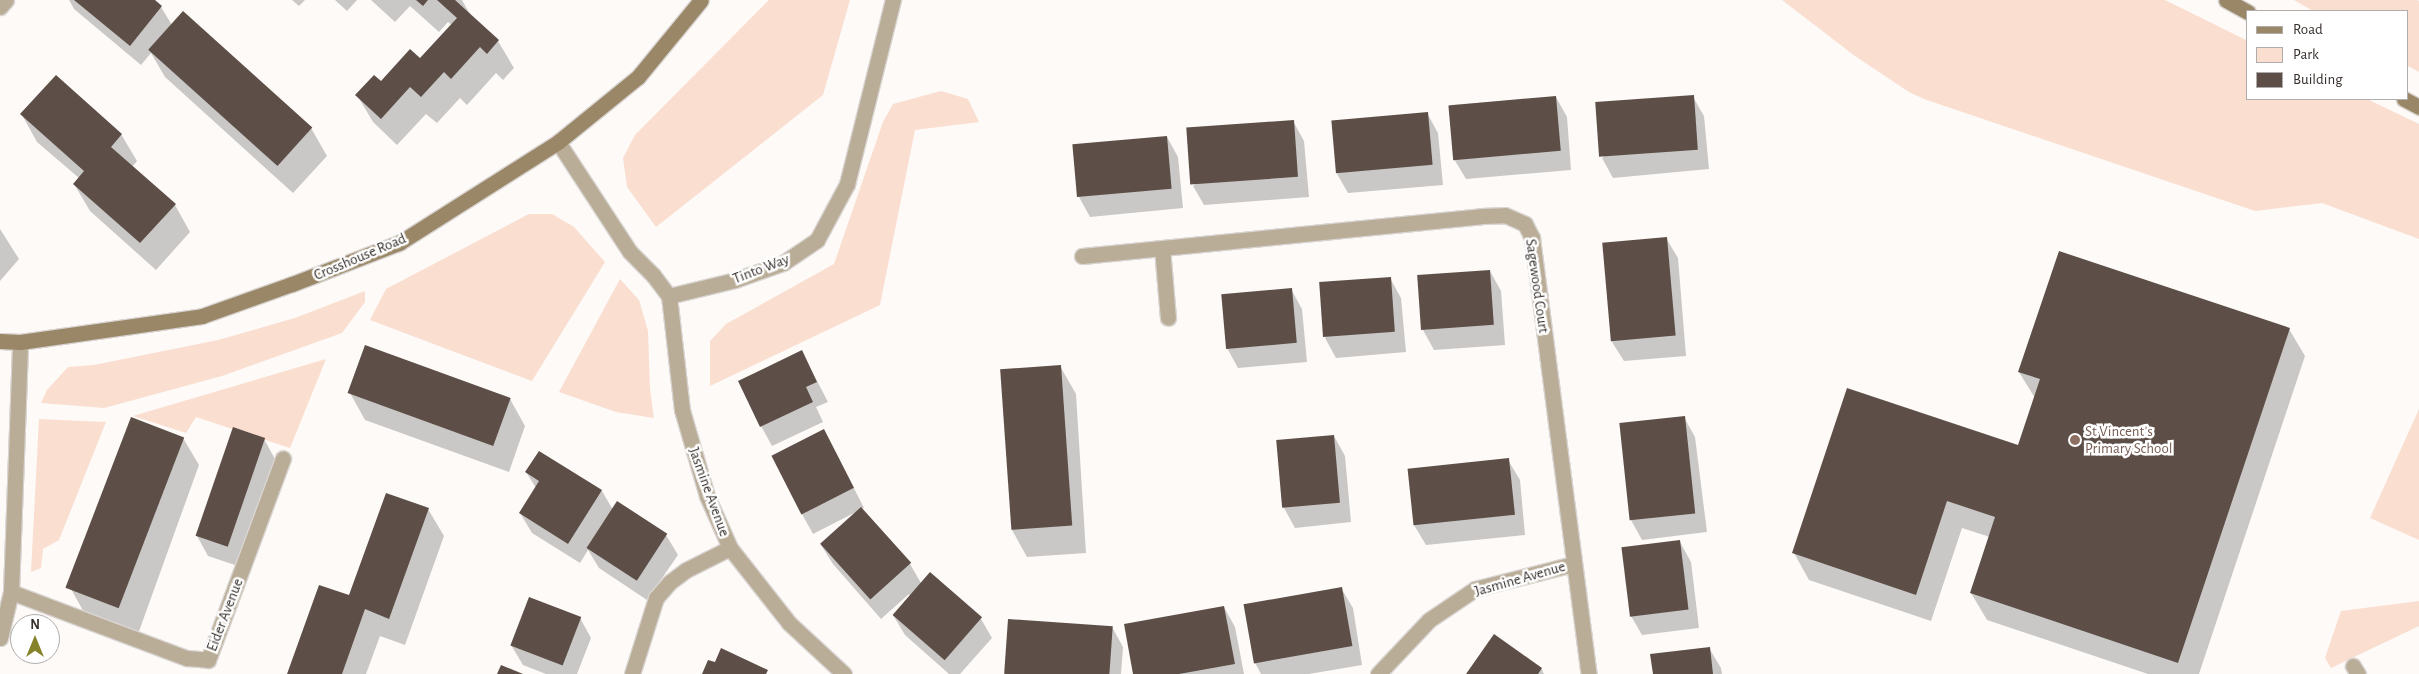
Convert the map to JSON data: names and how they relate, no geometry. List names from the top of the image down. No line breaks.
{"streets":{"street":["Crosshouse Road","Tinto Way","Sagewood Court","Jasmine Avenue","Eider Avenue"]},"crossings":[["Tinto Way","Jasmine Avenue"],["Sagewood Court","Jasmine Avenue"]],"places":["St Vincent's Primary School"],"legend":["Road","Park","Building"],"north":"top"}
